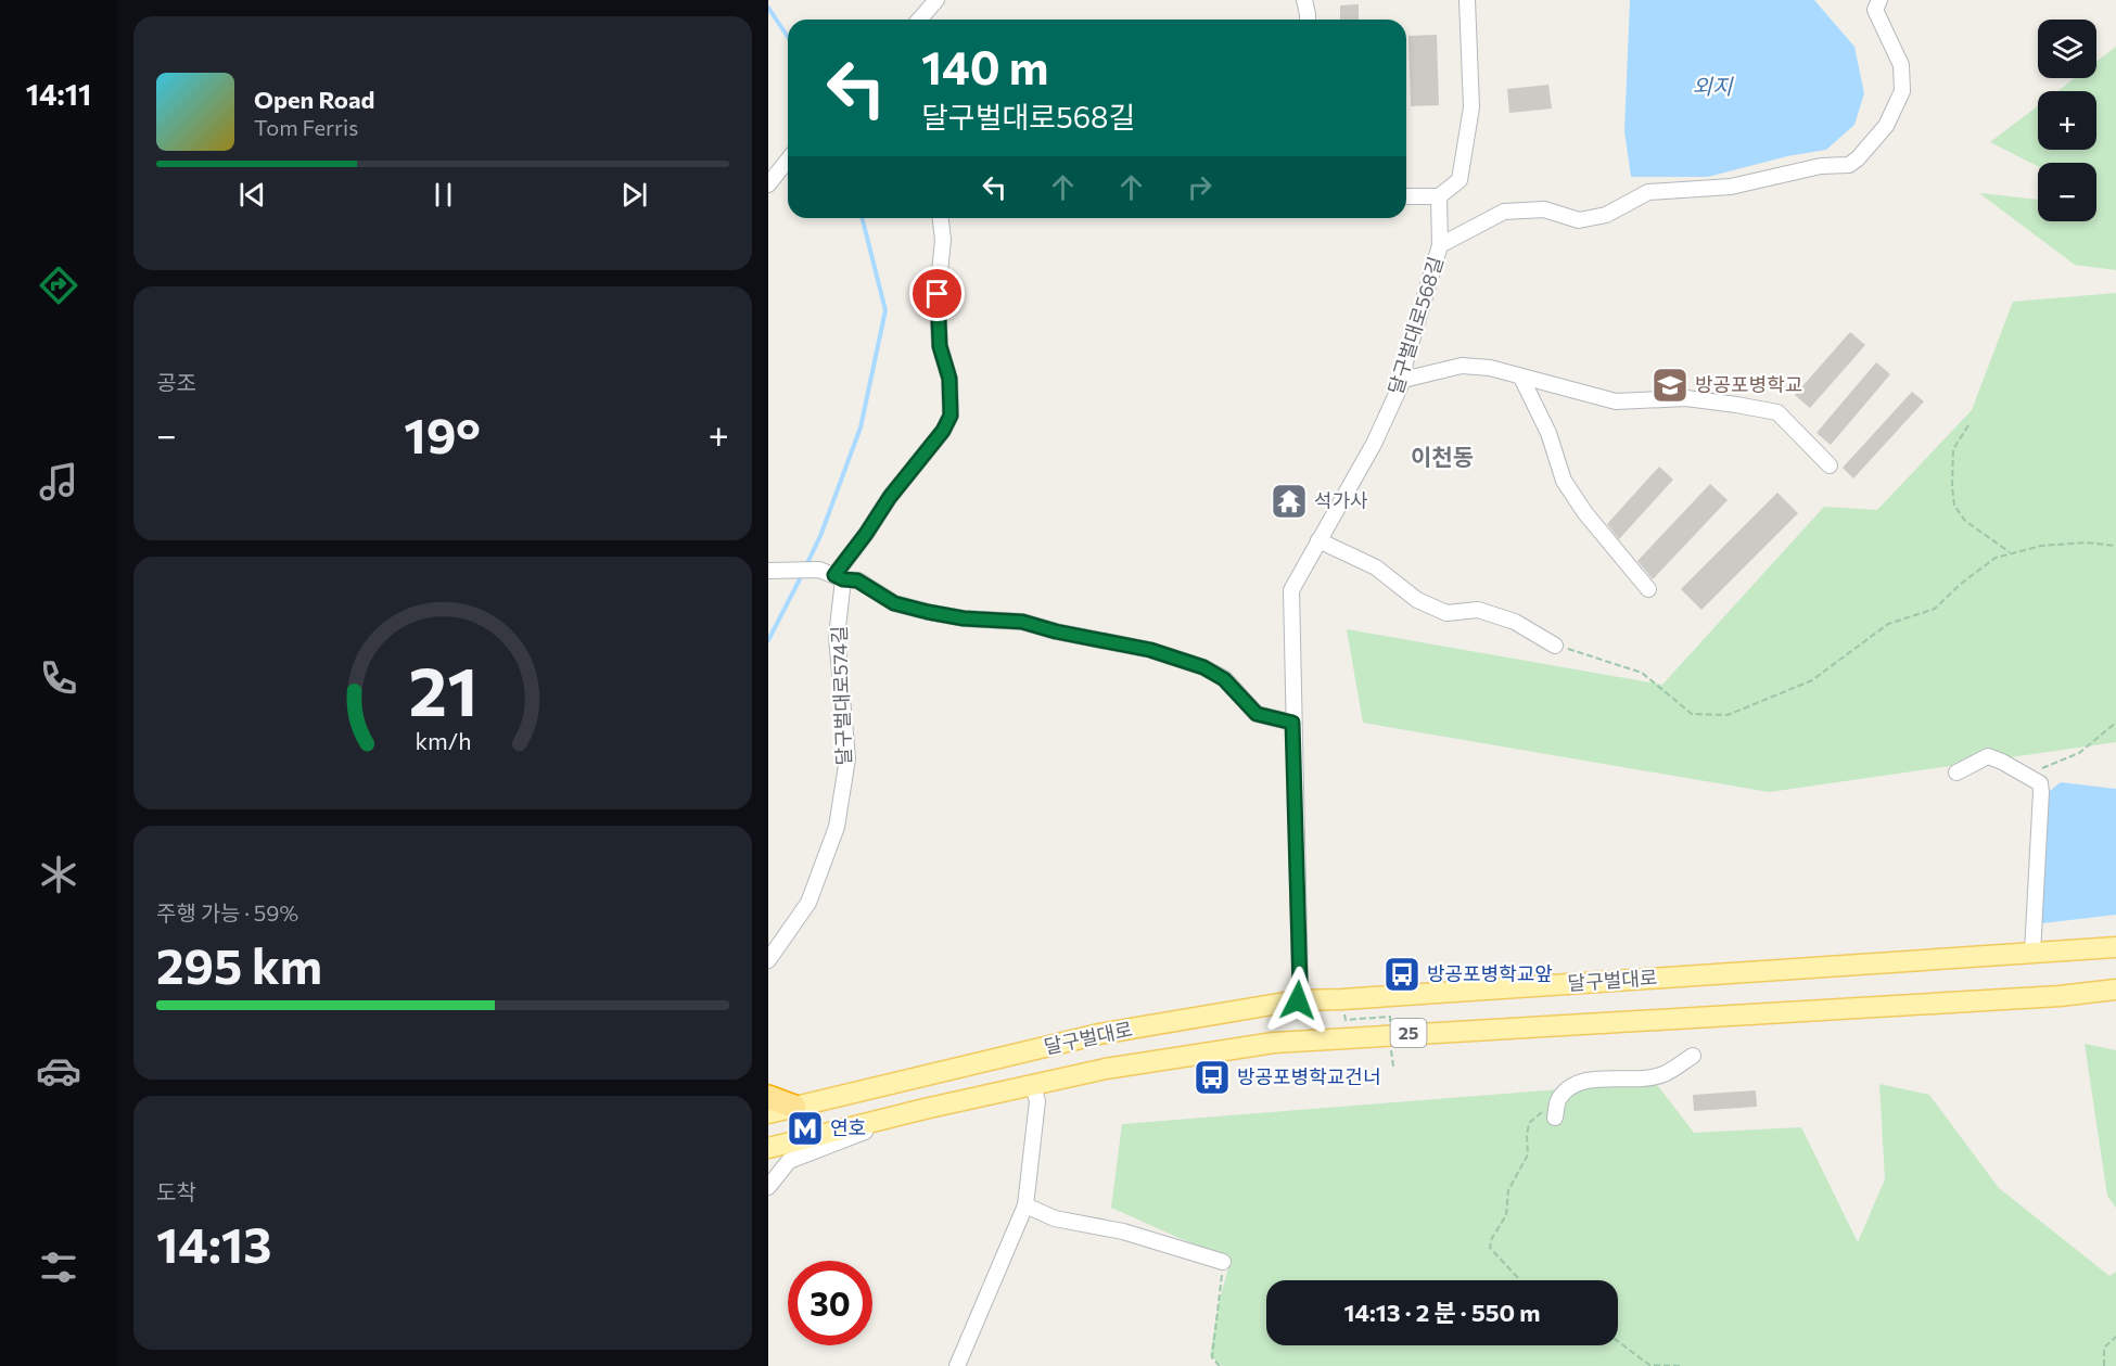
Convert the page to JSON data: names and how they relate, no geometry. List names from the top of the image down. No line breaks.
{"streets":{"main road":["달구벌대로","25"],"street":["달구벌대로568길","달구벌대로574길"]},"crossings":[["달구벌대로568길","달구벌대로"]],"districts":["이천동"],"water":["외지"],"places":{"school or university":["방공포병학교"],"temple":["석가사"],"bus stop":["방공포병학교앞","방공포병학교건너"],"metro station":["연호"]},"page":{"tabs":"14:11","map_buttons":["+","−"],"turn":["140 m","달구벌대로568길"],"song":["Open Road","Tom Ferris"],"tile":["공조",["주행 가능 · 59%","295 km"],["도착","14:13"]],"heat":["−","19°","+"],"limit":"30","trip":"14:13 · 2 분 · 550 m","gauge":["21","km/h"]}}
